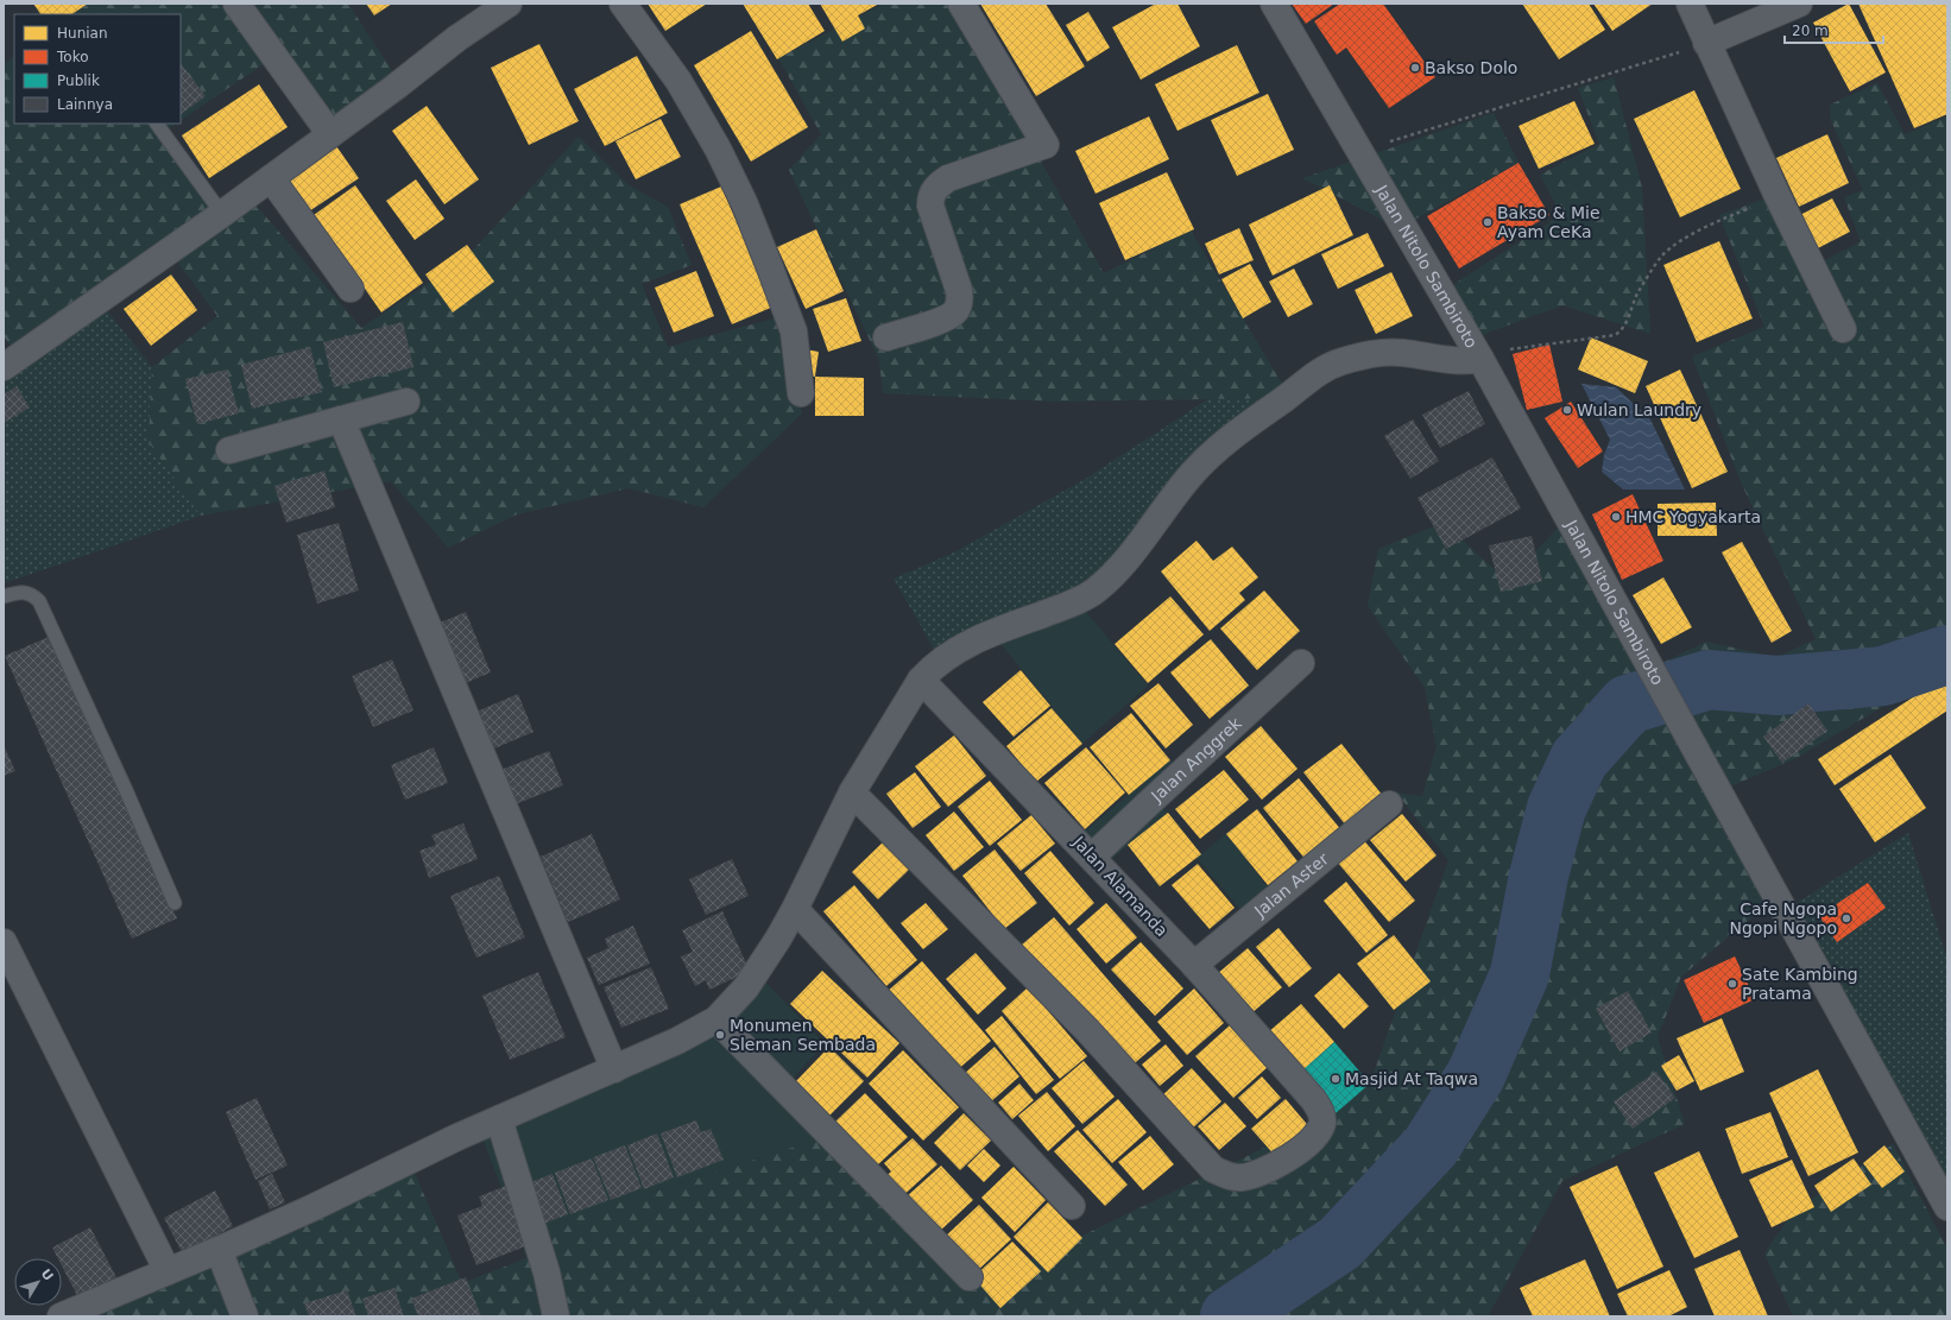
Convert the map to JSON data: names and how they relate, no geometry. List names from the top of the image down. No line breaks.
{"streets":{"street":["Jalan Nitolo Sambiroto","Jalan Anggrek","Jalan Aster","Jalan Alamanda"]},"crossings":[["Jalan Anggrek","Jalan Alamanda"],["Jalan Aster","Jalan Alamanda"]],"places":["Bakso Dolo","Bakso & Mie Ayam CeKa","Wulan Laundry","HMC Yogyakarta","Cafe Ngopa Ngopi Ngopo","Sate Kambing Pratama","Monumen Sleman Sembada","Masjid At Taqwa"],"legend":["Hunian","Toko","Publik","Lainnya"],"scale_bar":"20 m","north":"top right"}
